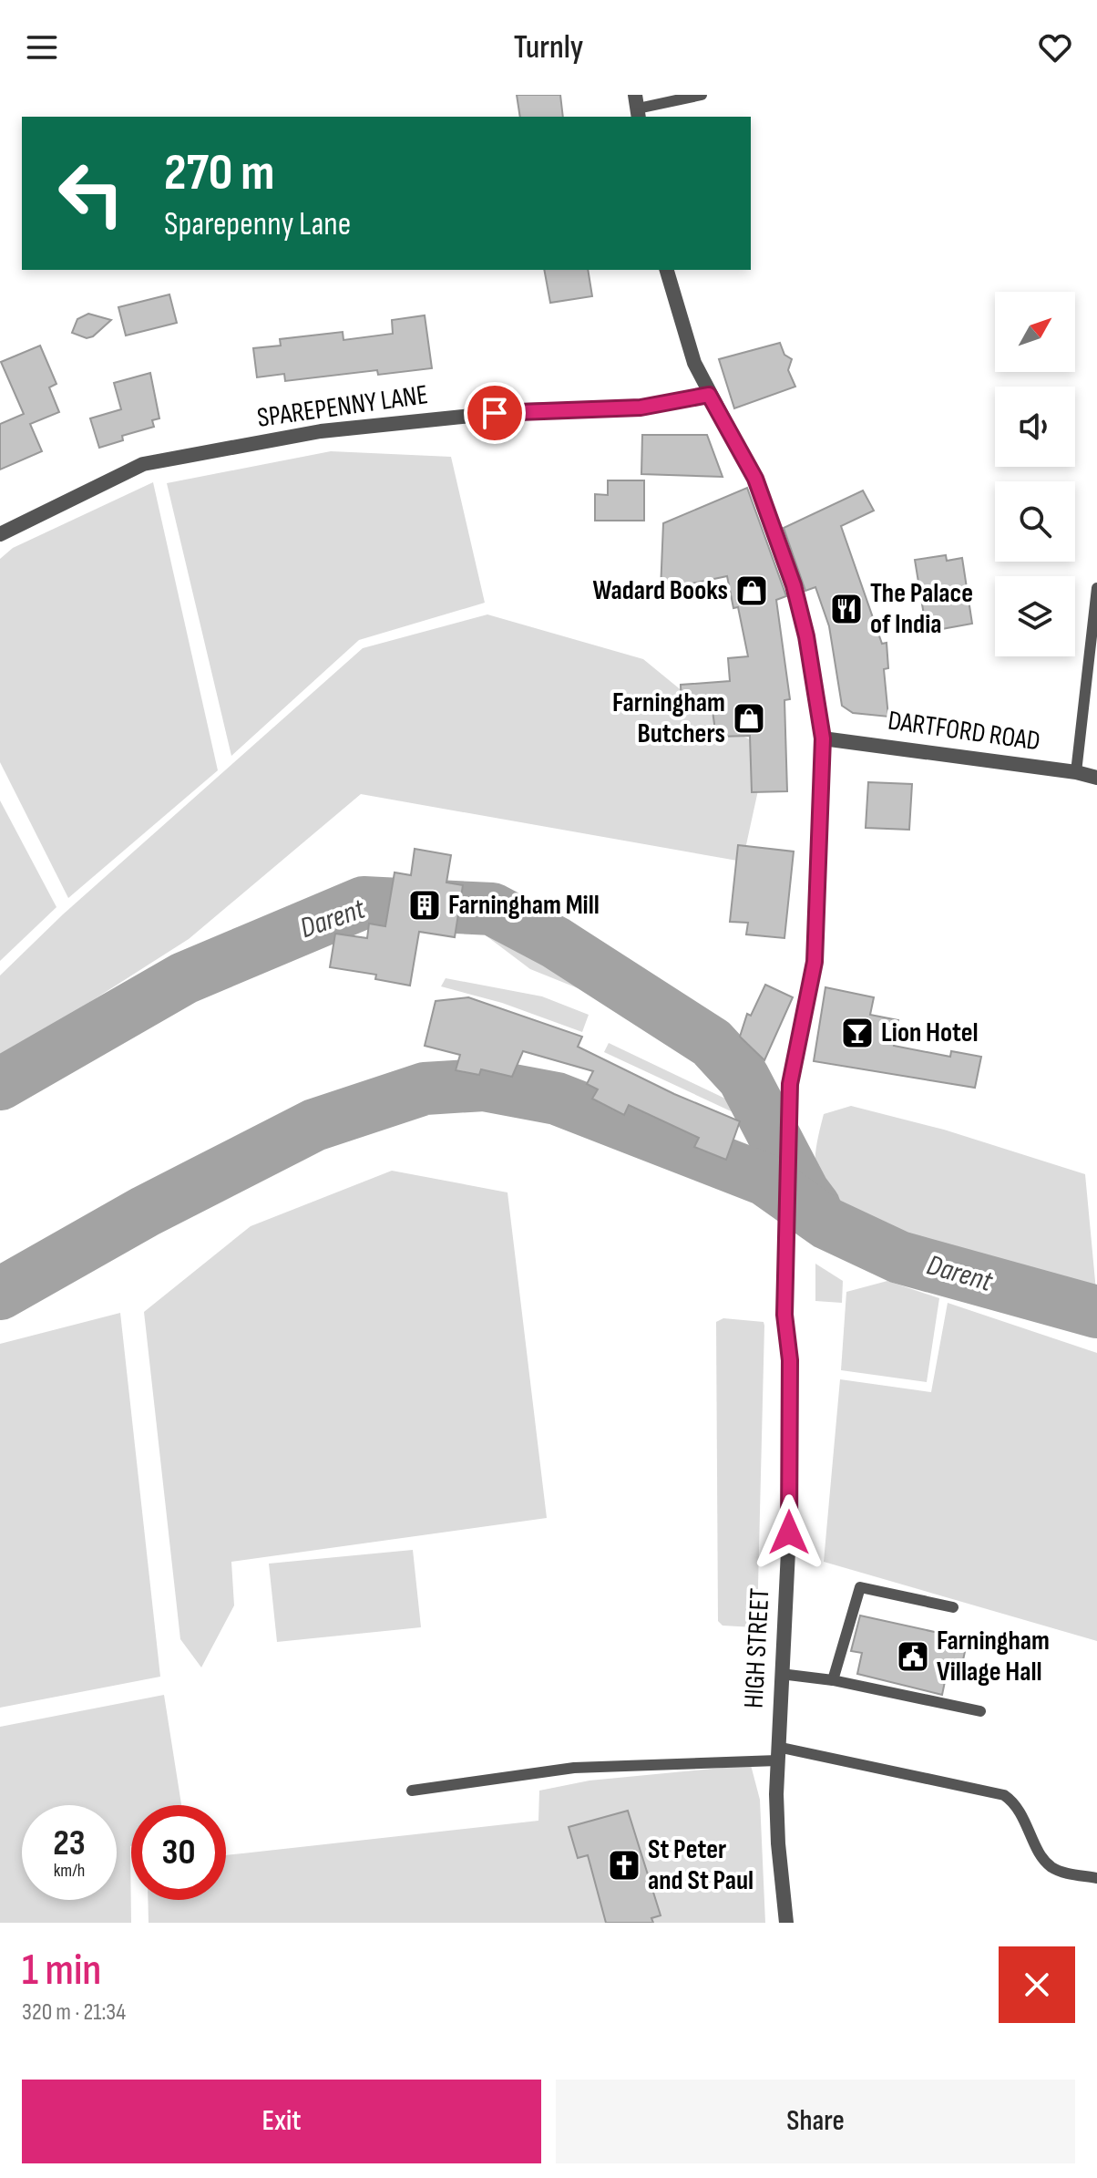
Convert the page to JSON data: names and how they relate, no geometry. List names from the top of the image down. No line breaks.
{"streets":{"street":["SPAREPENNY LANE","DARTFORD ROAD","HIGH STREET"]},"crossings":[["SPAREPENNY LANE","HIGH STREET"],["DARTFORD ROAD","HIGH STREET"]],"water":["Darent"],"places":{"shop":["Wadard Books","Farningham Butchers"],"restaurant":["The Palace of India"],"building":["Farningham Mill"],"bar":["Lion Hotel"],"public building":["Farningham Village Hall"],"church":["St Peter and St Paul"]},"north":"top right","page":{"header":"Turnly","turn":["270 m","Sparepenny Lane"],"speed":"23 km/h","limit":"30","heading":["1 min","320 m · 21:34"],"buttons":["Exit","Share"]}}
